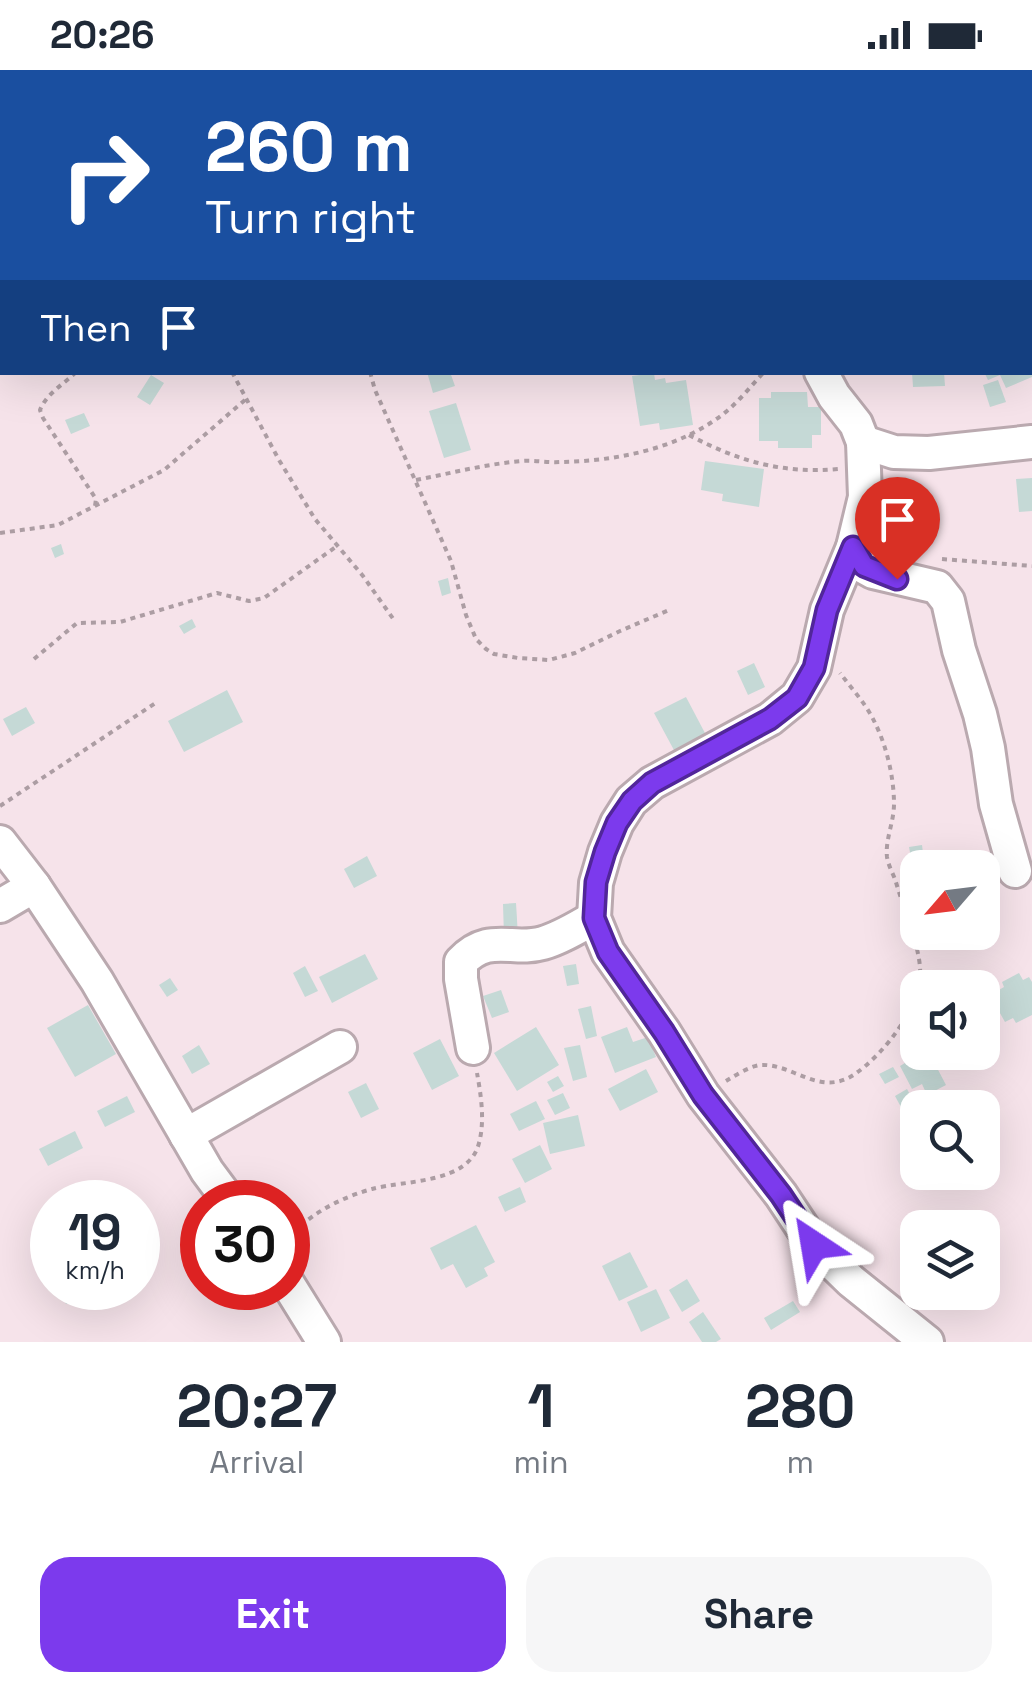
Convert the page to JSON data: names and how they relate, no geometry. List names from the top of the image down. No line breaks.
{"north":"bottom left","page":{"status":"20:26","turn":["260 m","Turn right"],"then":"Then","speed":"19 km/h","limit":"30","eta":["20:27","Arrival","1","min","280","m"],"buttons":["Exit","Share"]}}
